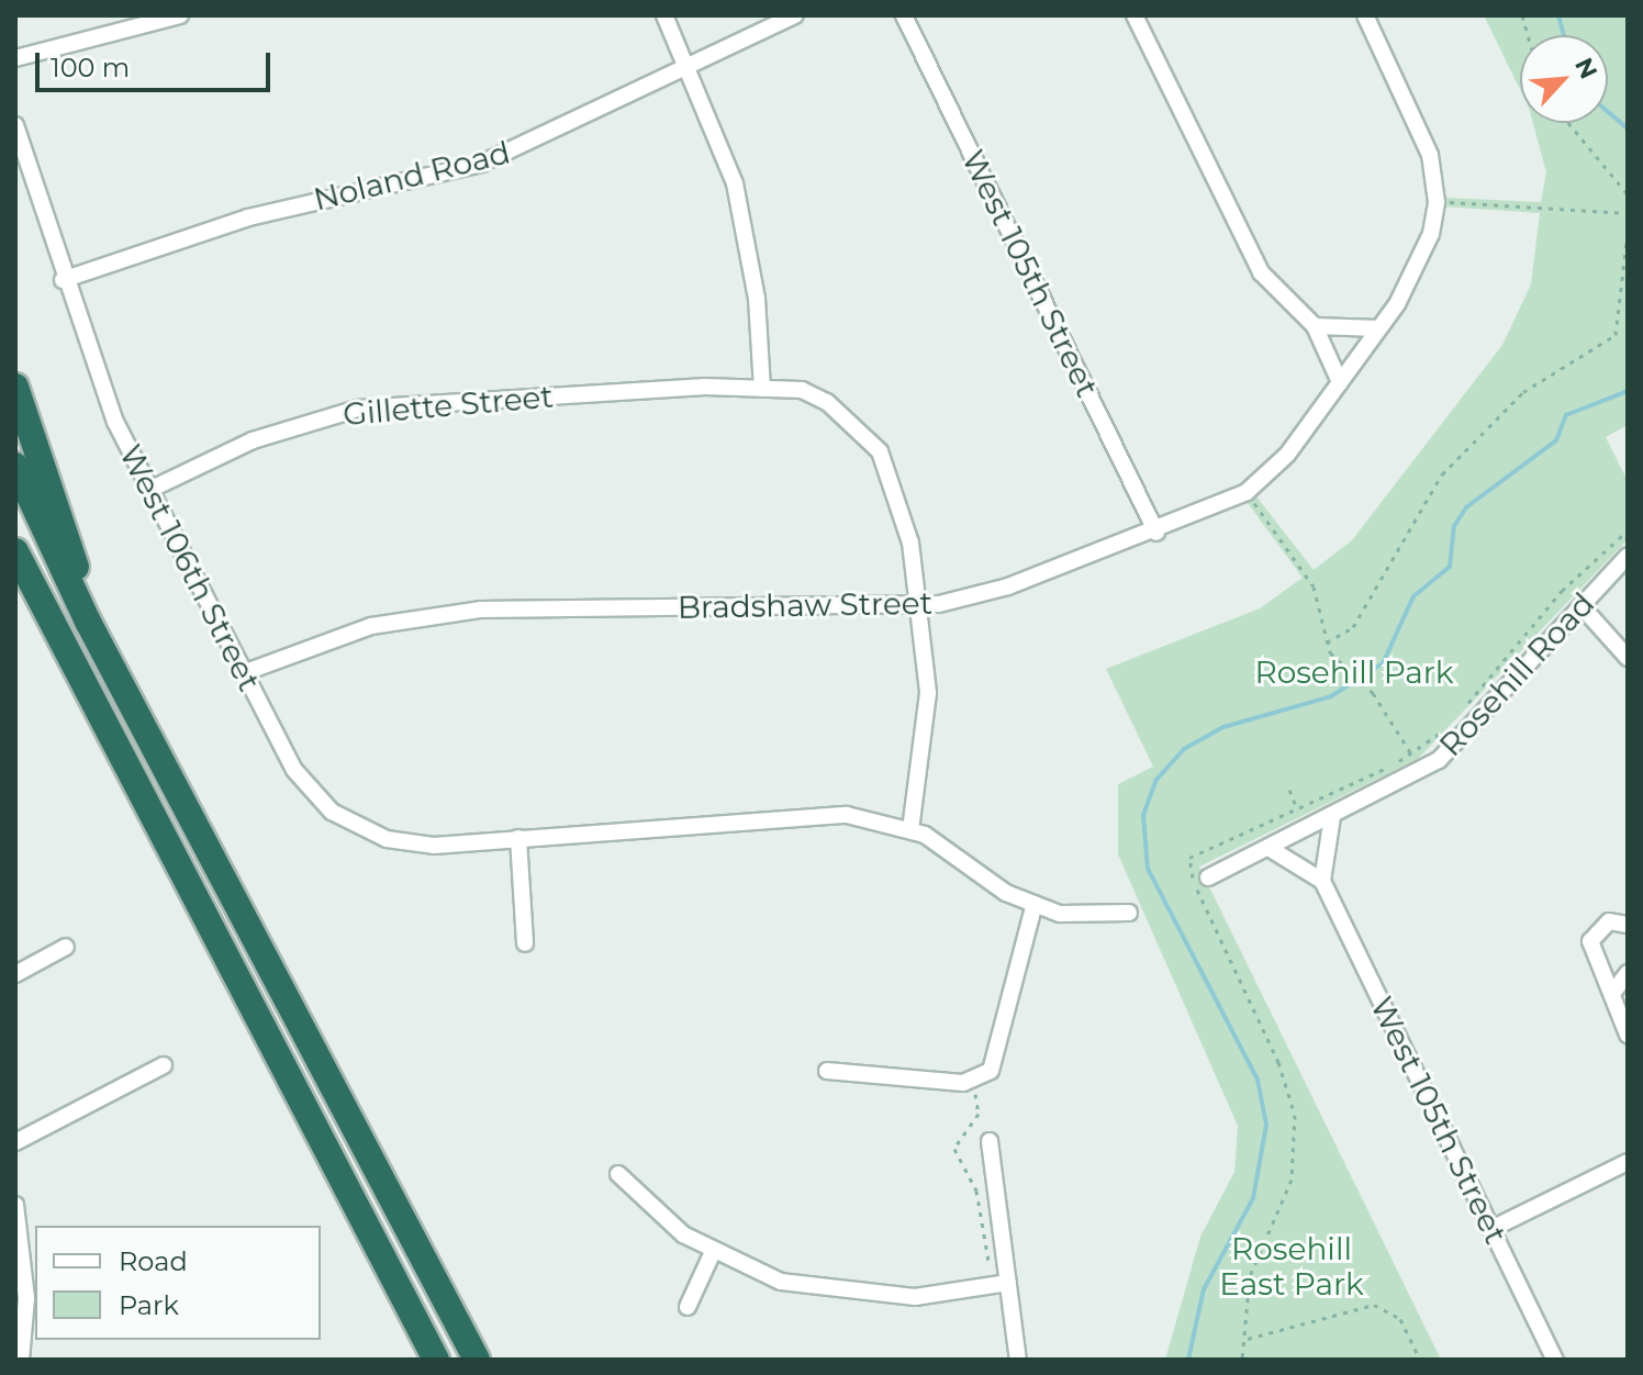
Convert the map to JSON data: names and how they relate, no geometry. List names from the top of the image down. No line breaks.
{"streets":{"street":["Noland Road","West 105th Street","Gillette Street","West 106th Street","Bradshaw Street","Rosehill Road"]},"crossings":[["Noland Road","West 106th Street"],["West 105th Street","Bradshaw Street"],["Gillette Street","West 106th Street"],["Gillette Street","Bradshaw Street"],["West 106th Street","Bradshaw Street"]],"parks":["Rosehill Park","Rosehill East Park"],"legend":["Road","Park"],"scale_bar":"100 m","north":"top right"}
